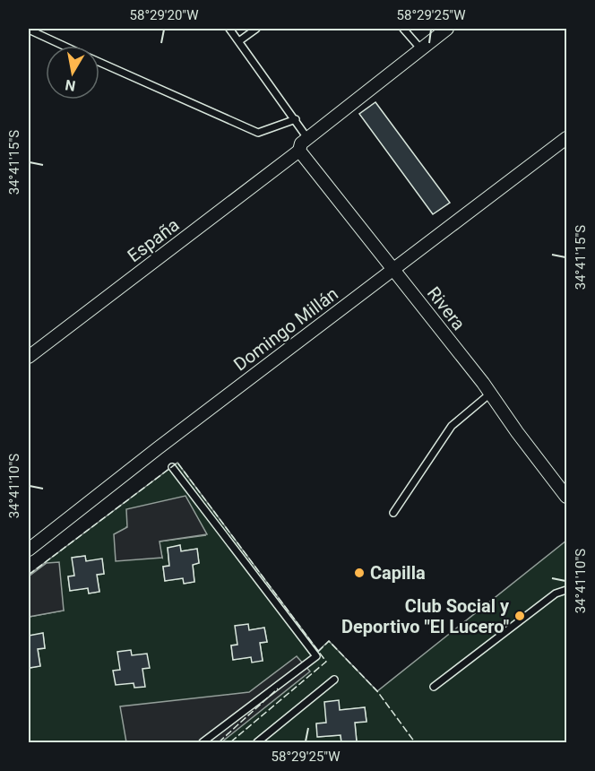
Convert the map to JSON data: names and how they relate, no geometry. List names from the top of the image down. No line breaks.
{"streets":{"street":["España","Rivera","Domingo Millán"]},"crossings":[["España","Rivera"],["Rivera","Domingo Millán"]],"places":["Capilla","Club Social y Deportivo \"El Lucero\""],"north":"bottom","coordinates":["58°29'20\"W","58°29'25\"W","34°41'15\"S","34°41'10\"S"]}
